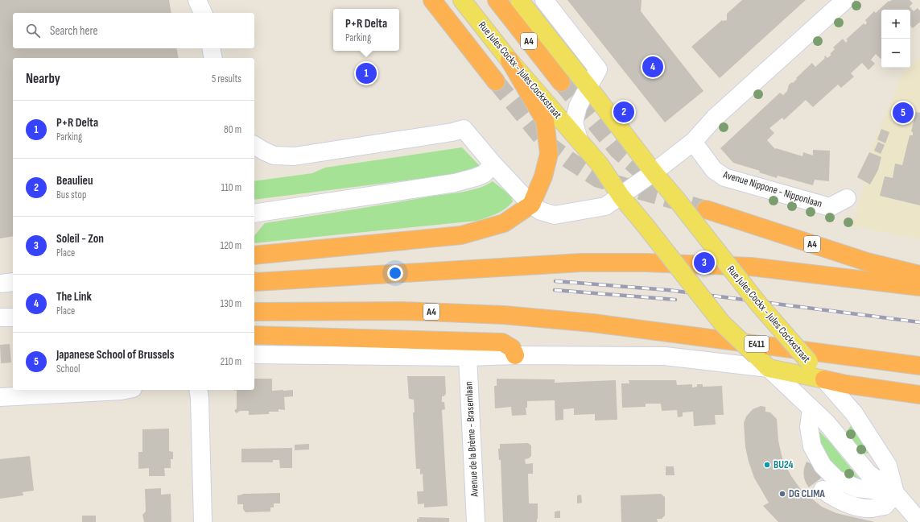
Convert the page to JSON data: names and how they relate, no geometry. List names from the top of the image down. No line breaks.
{"streets":{"highway":["A4","E411"],"main road":["Rue Jules Cockx - Jules Cockxstraat"],"street":["Avenue Nippone - Nipponlaan","Avenue de la Brème - Brasemlaan"]},"crossings":[["A4","E411"]],"places":["BU24","DG CLIMA"],"page":{"popup":["P+R Delta","Parking"],"map_buttons":["+","−"],"search":"Search here","pins":["4","1","2","5","3"],"heading":["Nearby","5 results"],"list":[{"mark":"1","name":"P+R Delta","note":"Parking","value":"80 m"},{"mark":"2","name":"Beaulieu","note":"Bus stop","value":"110 m"},{"mark":"3","name":"Soleil - Zon","note":"Place","value":"120 m"},{"mark":"4","name":"The Link","note":"Place","value":"130 m"},{"mark":"5","name":"Japanese School of Brussels","note":"School","value":"210 m"}]}}
